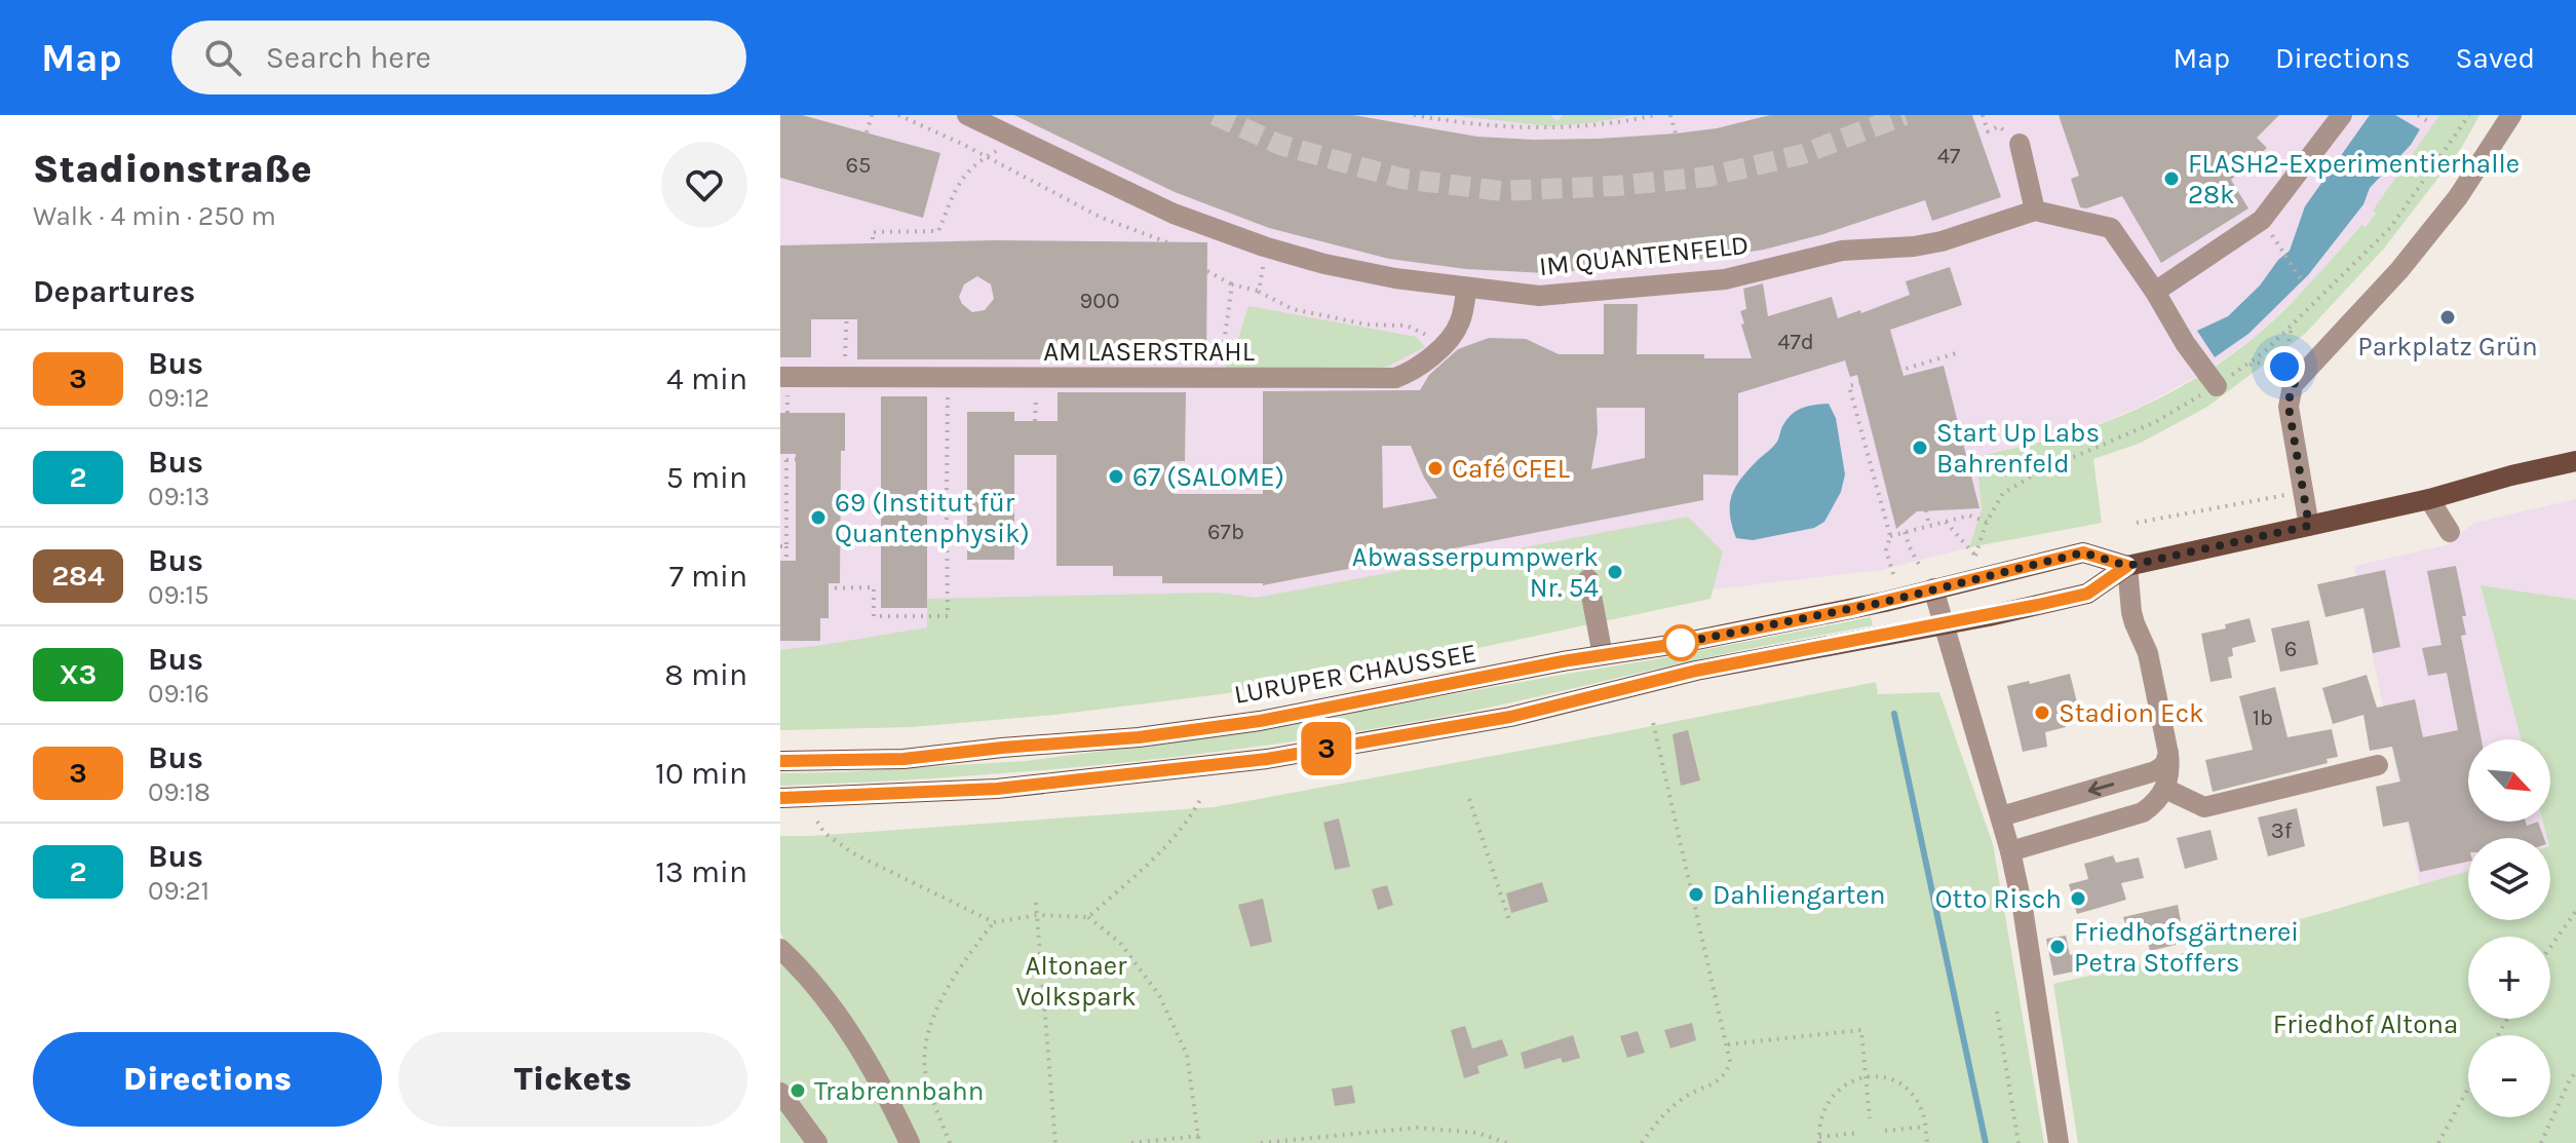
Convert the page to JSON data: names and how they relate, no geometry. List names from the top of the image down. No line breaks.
{"streets":{"main road":["LURUPER CHAUSSEE"],"street":["IM QUANTENFELD","AM LASERSTRAHL"]},"crossings":[["IM QUANTENFELD","AM LASERSTRAHL"]],"parks":["Altonaer Volkspark","Friedhof Altona"],"places":["FLASH2-Experimentierhalle 28k","Parkplatz Grün","Start Up Labs Bahrenfeld","Café CFEL","67 (SALOME)","69 (Institut für Quantenphysik)","Abwasserpumpwerk Nr. 54","Stadion Eck","Dahliengarten","Otto Risch","Friedhofsgärtnerei Petra Stoffers","Trabrennbahn"],"lines":["bus line 3"],"house_numbers":["47","65","900","47d","67b","6","1b","3f"],"north":"bottom right","page":{"header":"Map","search":"Search here","nav":["Map","Directions","Saved"],"heading":[["Stadionstraße","Walk · 4 min · 250 m"],"Departures"],"on_map":"3","list":[{"mark":"3","name":"Bus","note":"09:12","value":"4 min"},{"mark":"2","name":"Bus","note":"09:13","value":"5 min"},{"mark":"284","name":"Bus","note":"09:15","value":"7 min"},{"mark":"X3","name":"Bus","note":"09:16","value":"8 min"},{"mark":"3","name":"Bus","note":"09:18","value":"10 min"},{"mark":"2","name":"Bus","note":"09:21","value":"13 min"}],"map_buttons":["+","−"],"buttons":["Directions","Tickets"]}}
